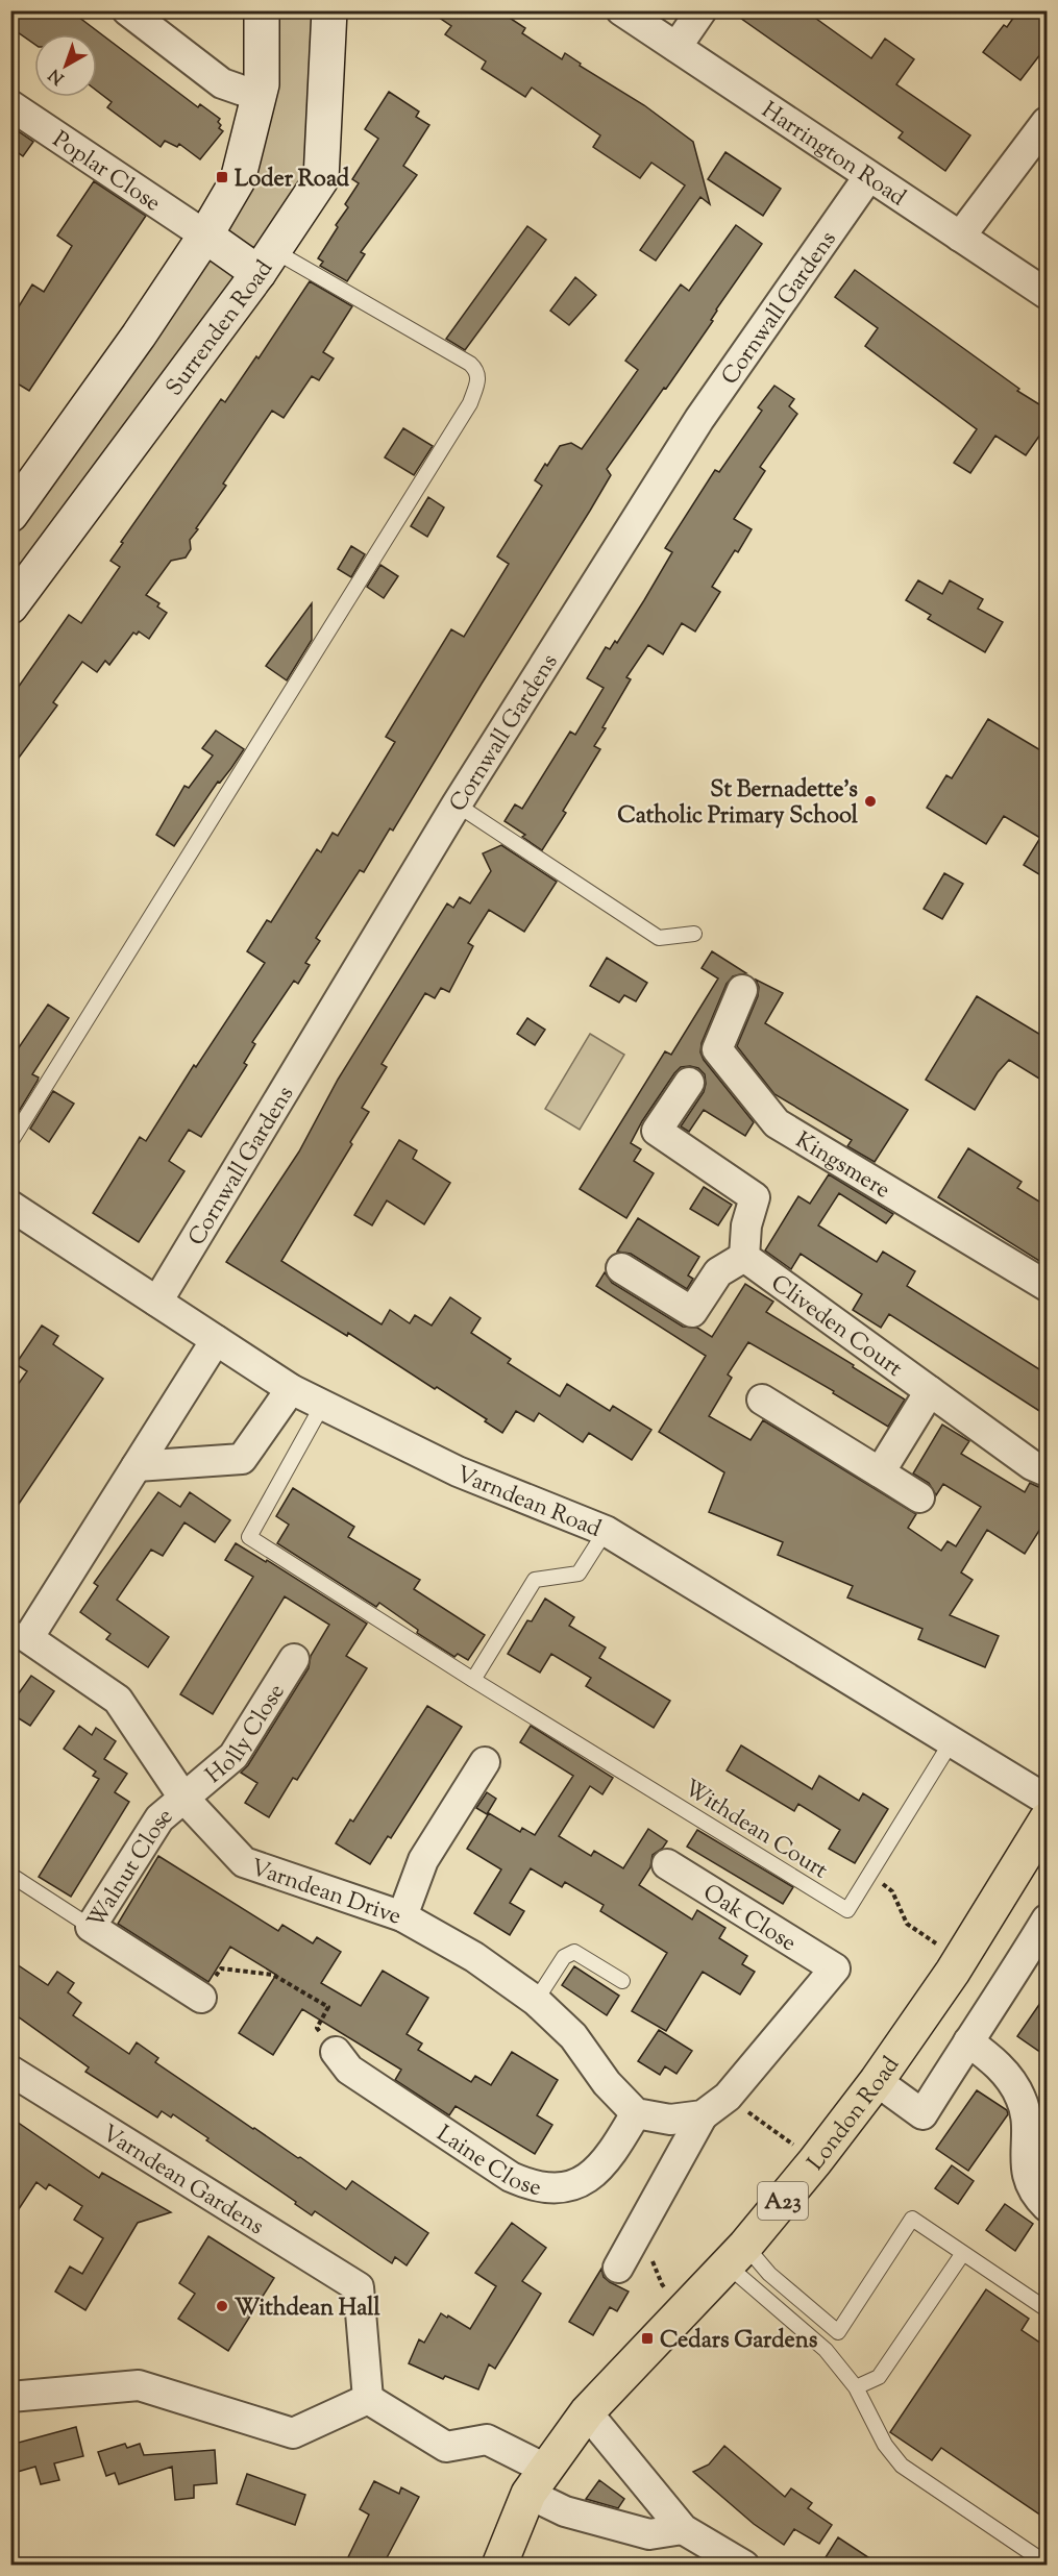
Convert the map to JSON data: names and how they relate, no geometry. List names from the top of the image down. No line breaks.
{"streets":{"highway":["London Road","A23"],"street":["Harrington Road","Poplar Close","Cornwall Gardens","Surrenden Road","Kingsmere","Cliveden Court","Varndean Road","Holly Close","Walnut Close","Varndean Drive","Oak Close","Laine Close","Varndean Gardens"],"lane":["Withdean Court"]},"crossings":[["Harrington Road","Cornwall Gardens"],["Cornwall Gardens","Varndean Road"],["Varndean Road","Withdean Court"],["Varndean Road","Varndean Drive"],["Holly Close","Walnut Close"],["Holly Close","Varndean Drive"],["Walnut Close","Varndean Drive"],["Varndean Drive","Laine Close"]],"places":{"transit":["Loder Road","Cedars Gardens"],"other":["St Bernadette's Catholic Primary School","Withdean Hall"]},"north":"bottom left"}
